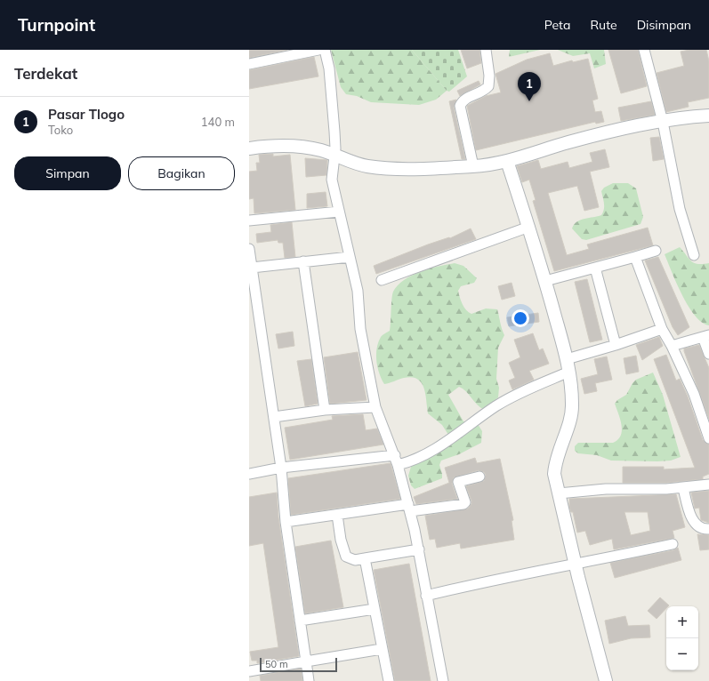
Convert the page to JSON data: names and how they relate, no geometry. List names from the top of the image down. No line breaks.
{"scale_bar":"50 m","page":{"header":"Turnpoint","nav":["Peta","Rute","Disimpan"],"heading":"Terdekat","pins":"1","list":[{"mark":"1","name":"Pasar Tlogo","note":"Toko","value":"140 m"}],"buttons":["Simpan","Bagikan"],"map_buttons":["+","−"],"scale":"50 m"}}
